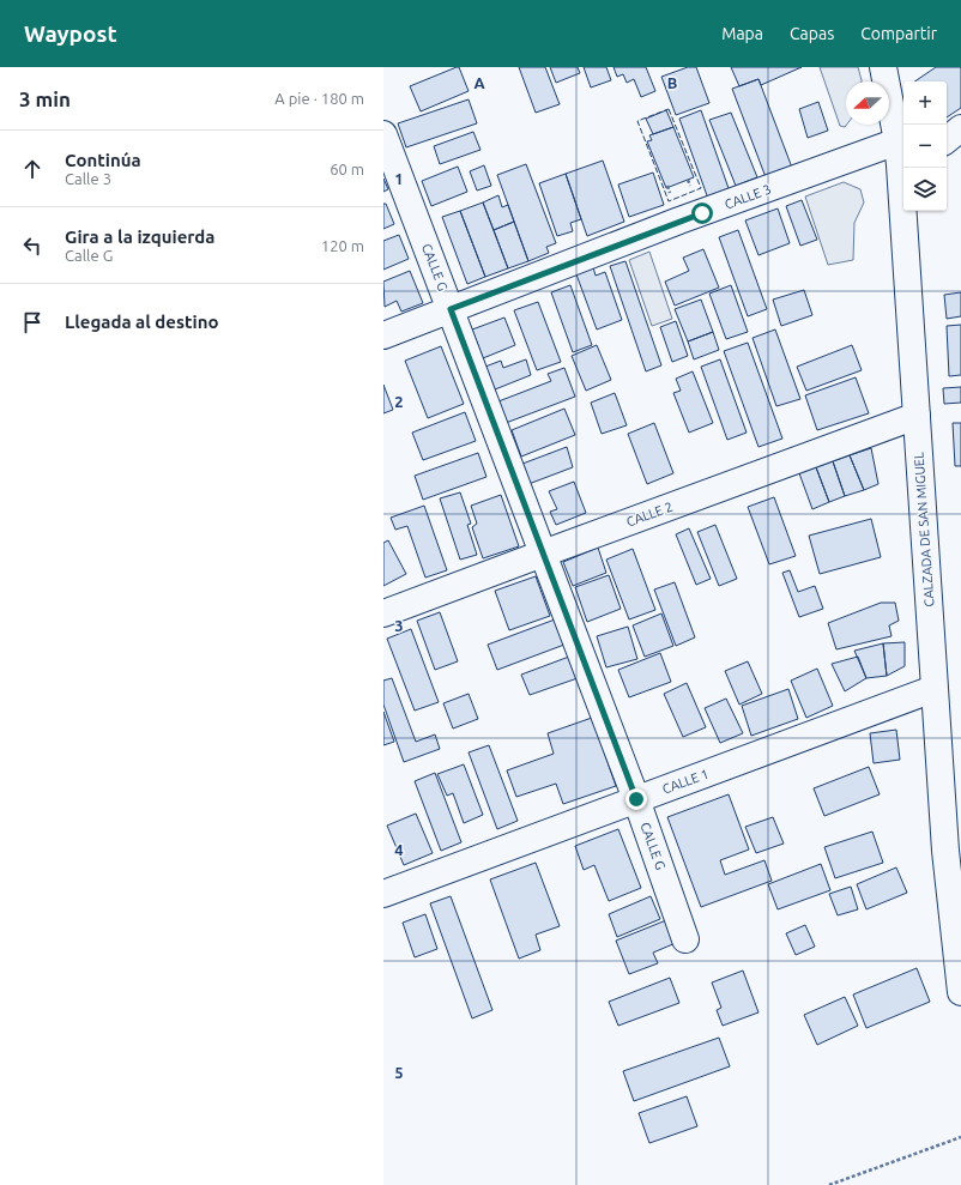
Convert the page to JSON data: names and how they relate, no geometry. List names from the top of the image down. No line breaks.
{"streets":{"street":["CALLE 3","CALLE G","CALLE 2","CALZADA DE SAN MIGUEL","CALLE 1"]},"crossings":[["CALLE 3","CALLE G"],["CALLE 3","CALZADA DE SAN MIGUEL"],["CALLE G","CALLE 2"],["CALLE G","CALLE 1"],["CALLE 2","CALZADA DE SAN MIGUEL"],["CALZADA DE SAN MIGUEL","CALLE 1"]],"north":"left","page":{"header":"Waypost","nav":["Mapa","Capas","Compartir"],"heading":["3 min","A pie · 180 m"],"map_buttons":["+","−"],"list":[["Continúa","Calle 3","60 m"],["Gira a la izquierda","Calle G","120 m"],"Llegada al destino"]},"grid":{"columns":["A","B"],"rows":["1","2","3","4","5"]}}
